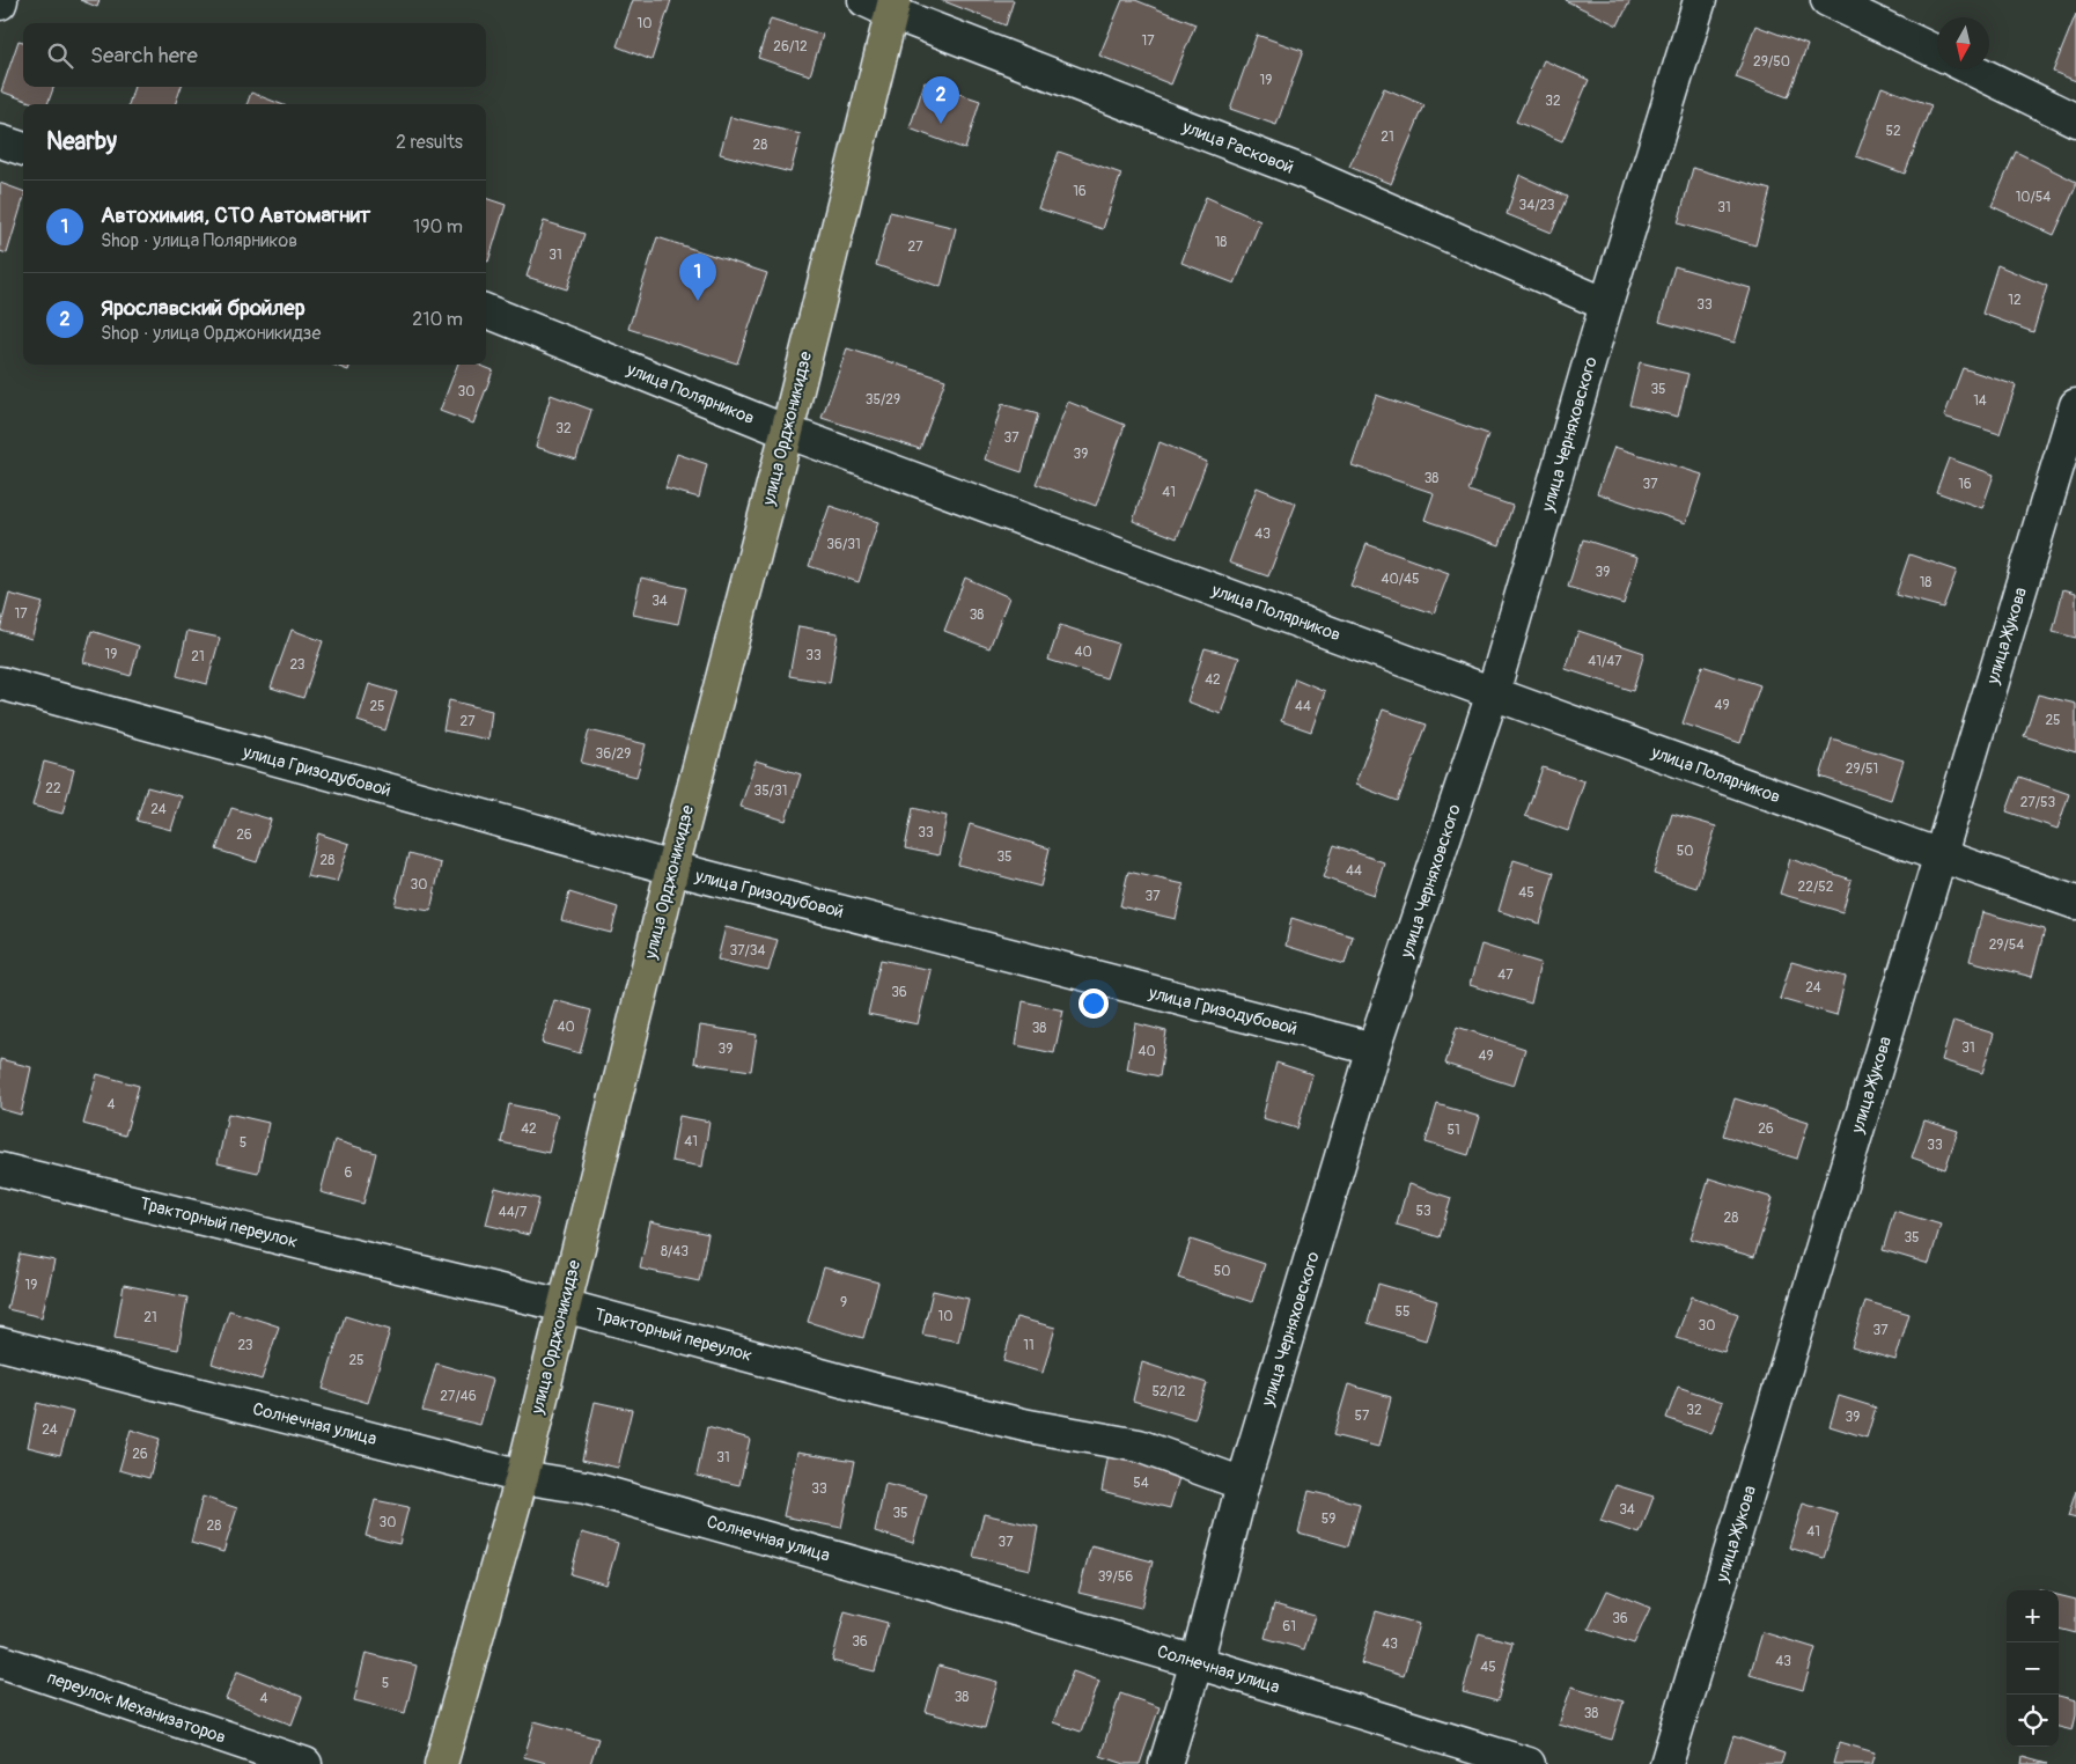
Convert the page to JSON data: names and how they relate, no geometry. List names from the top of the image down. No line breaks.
{"streets":{"main road":["улица Орджоникидзе"],"street":["улица Расковой","улица Полярников","улица Черняховского","улица Жукова","улица Гризодубовой","Тракторный переулок","Солнечная улица","переулок Механизаторов"]},"crossings":[["улица Расковой","улица Орджоникидзе"],["улица Расковой","улица Черняховского"],["улица Полярников","улица Орджоникидзе"],["улица Полярников","улица Черняховского"],["улица Полярников","улица Жукова"],["улица Орджоникидзе","улица Гризодубовой"],["улица Орджоникидзе","Тракторный переулок"],["улица Орджоникидзе","Солнечная улица"],["улица Черняховского","улица Гризодубовой"],["улица Черняховского","Тракторный переулок"],["улица Черняховского","Солнечная улица"]],"house_numbers":["10","17","26/12","29/50","19","32","52","21","28","16","10/54","34/23","31","18","27","31","12","33","35","30","35/29","14","32","37","39","38","37","16","41","43","36/31","39","40/45","18","34","17","38","40","19","33","21","41/47","23","42","49","25","44","25","27","36/29","29/51","22","35/31","27/53","24","33","26","50","35","28","44","30","22/52","45","37","29/54","37/34","47","24","36","40","38","31","39","40","49","4","42","26","51","41","5","33","6","53","44/7","28","35","8/43","50","19","9","55","10","21","30","37","23","11","25","52/12","27/46","32","57","39","24","26","31","54","33","34","35","59","30","28","41","37","39/56","36","61","36","43","43","45","5","38","4","38"],"north":"bottom","page":{"search":"Search here","pins":["2","1"],"heading":["Nearby","2 results"],"list":[{"mark":"1","name":"Автохимия, СТО Автомагнит","note":"Shop · улица Полярников","value":"190 m"},{"mark":"2","name":"Ярославский бройлер","note":"Shop · улица Орджоникидзе","value":"210 m"}],"map_buttons":["+","−"]}}
